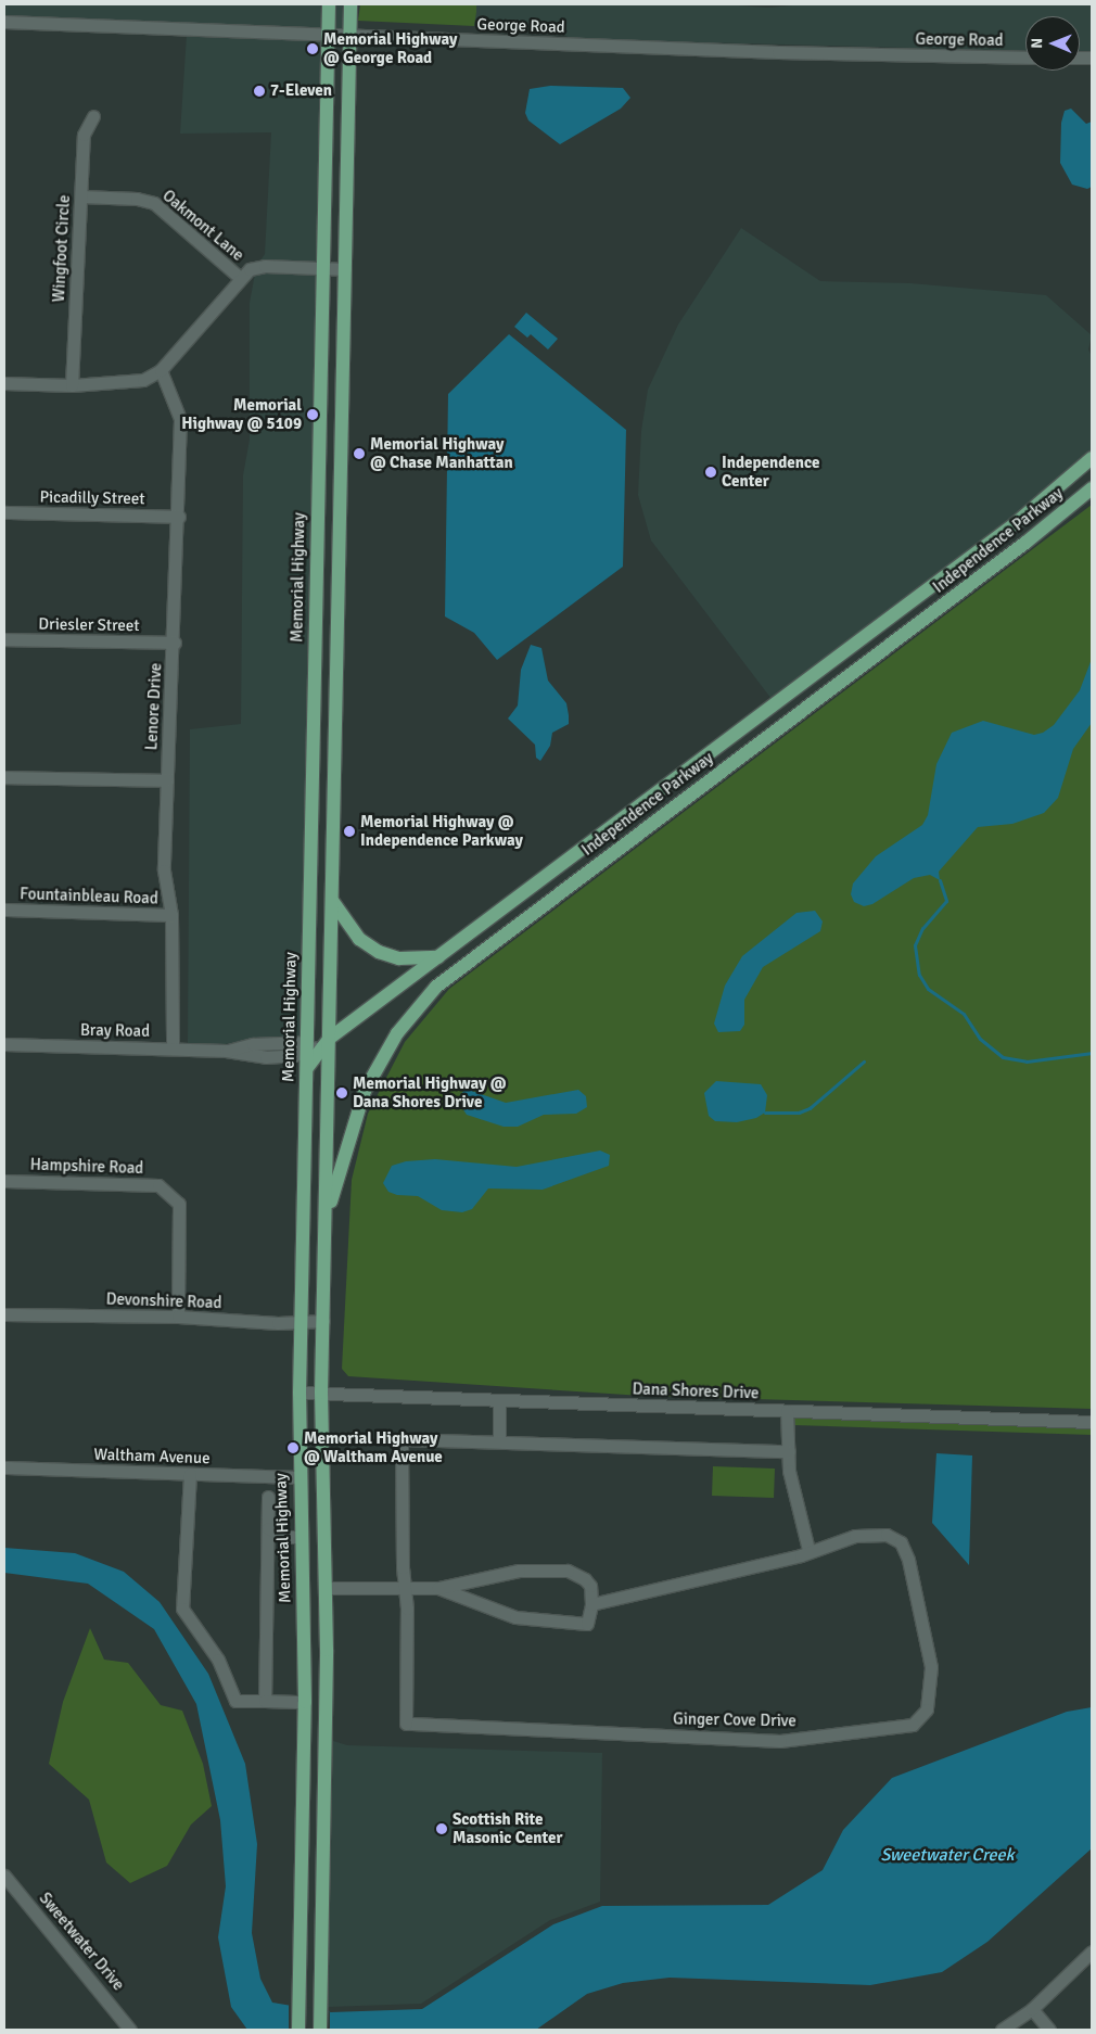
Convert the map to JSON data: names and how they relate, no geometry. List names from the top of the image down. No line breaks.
{"streets":{"main road":["Independence Parkway","Memorial Highway"],"street":["George Road","Oakmont Lane","Wingfoot Circle","Picadilly Street","Driesler Street","Lenore Drive","Fountainbleau Road","Bray Road","Hampshire Road","Devonshire Road","Dana Shores Drive","Waltham Avenue","Ginger Cove Drive","Sweetwater Drive"]},"crossings":[["George Road","Memorial Highway"],["Oakmont Lane","Wingfoot Circle"],["Picadilly Street","Lenore Drive"],["Independence Parkway","Memorial Highway"],["Independence Parkway","Bray Road"],["Memorial Highway","Bray Road"],["Memorial Highway","Devonshire Road"],["Memorial Highway","Dana Shores Drive"],["Memorial Highway","Waltham Avenue"],["Driesler Street","Lenore Drive"],["Lenore Drive","Fountainbleau Road"],["Lenore Drive","Bray Road"],["Hampshire Road","Devonshire Road"]],"water":["Sweetwater Creek"],"places":["Memorial Highway @ George Road","7-Eleven","Memorial Highway @ 5109","Memorial Highway @ Chase Manhattan","Independence Center","Memorial Highway @ Independence Parkway","Memorial Highway @ Dana Shores Drive","Memorial Highway @ Waltham Avenue","Scottish Rite Masonic Center"],"north":"left"}
